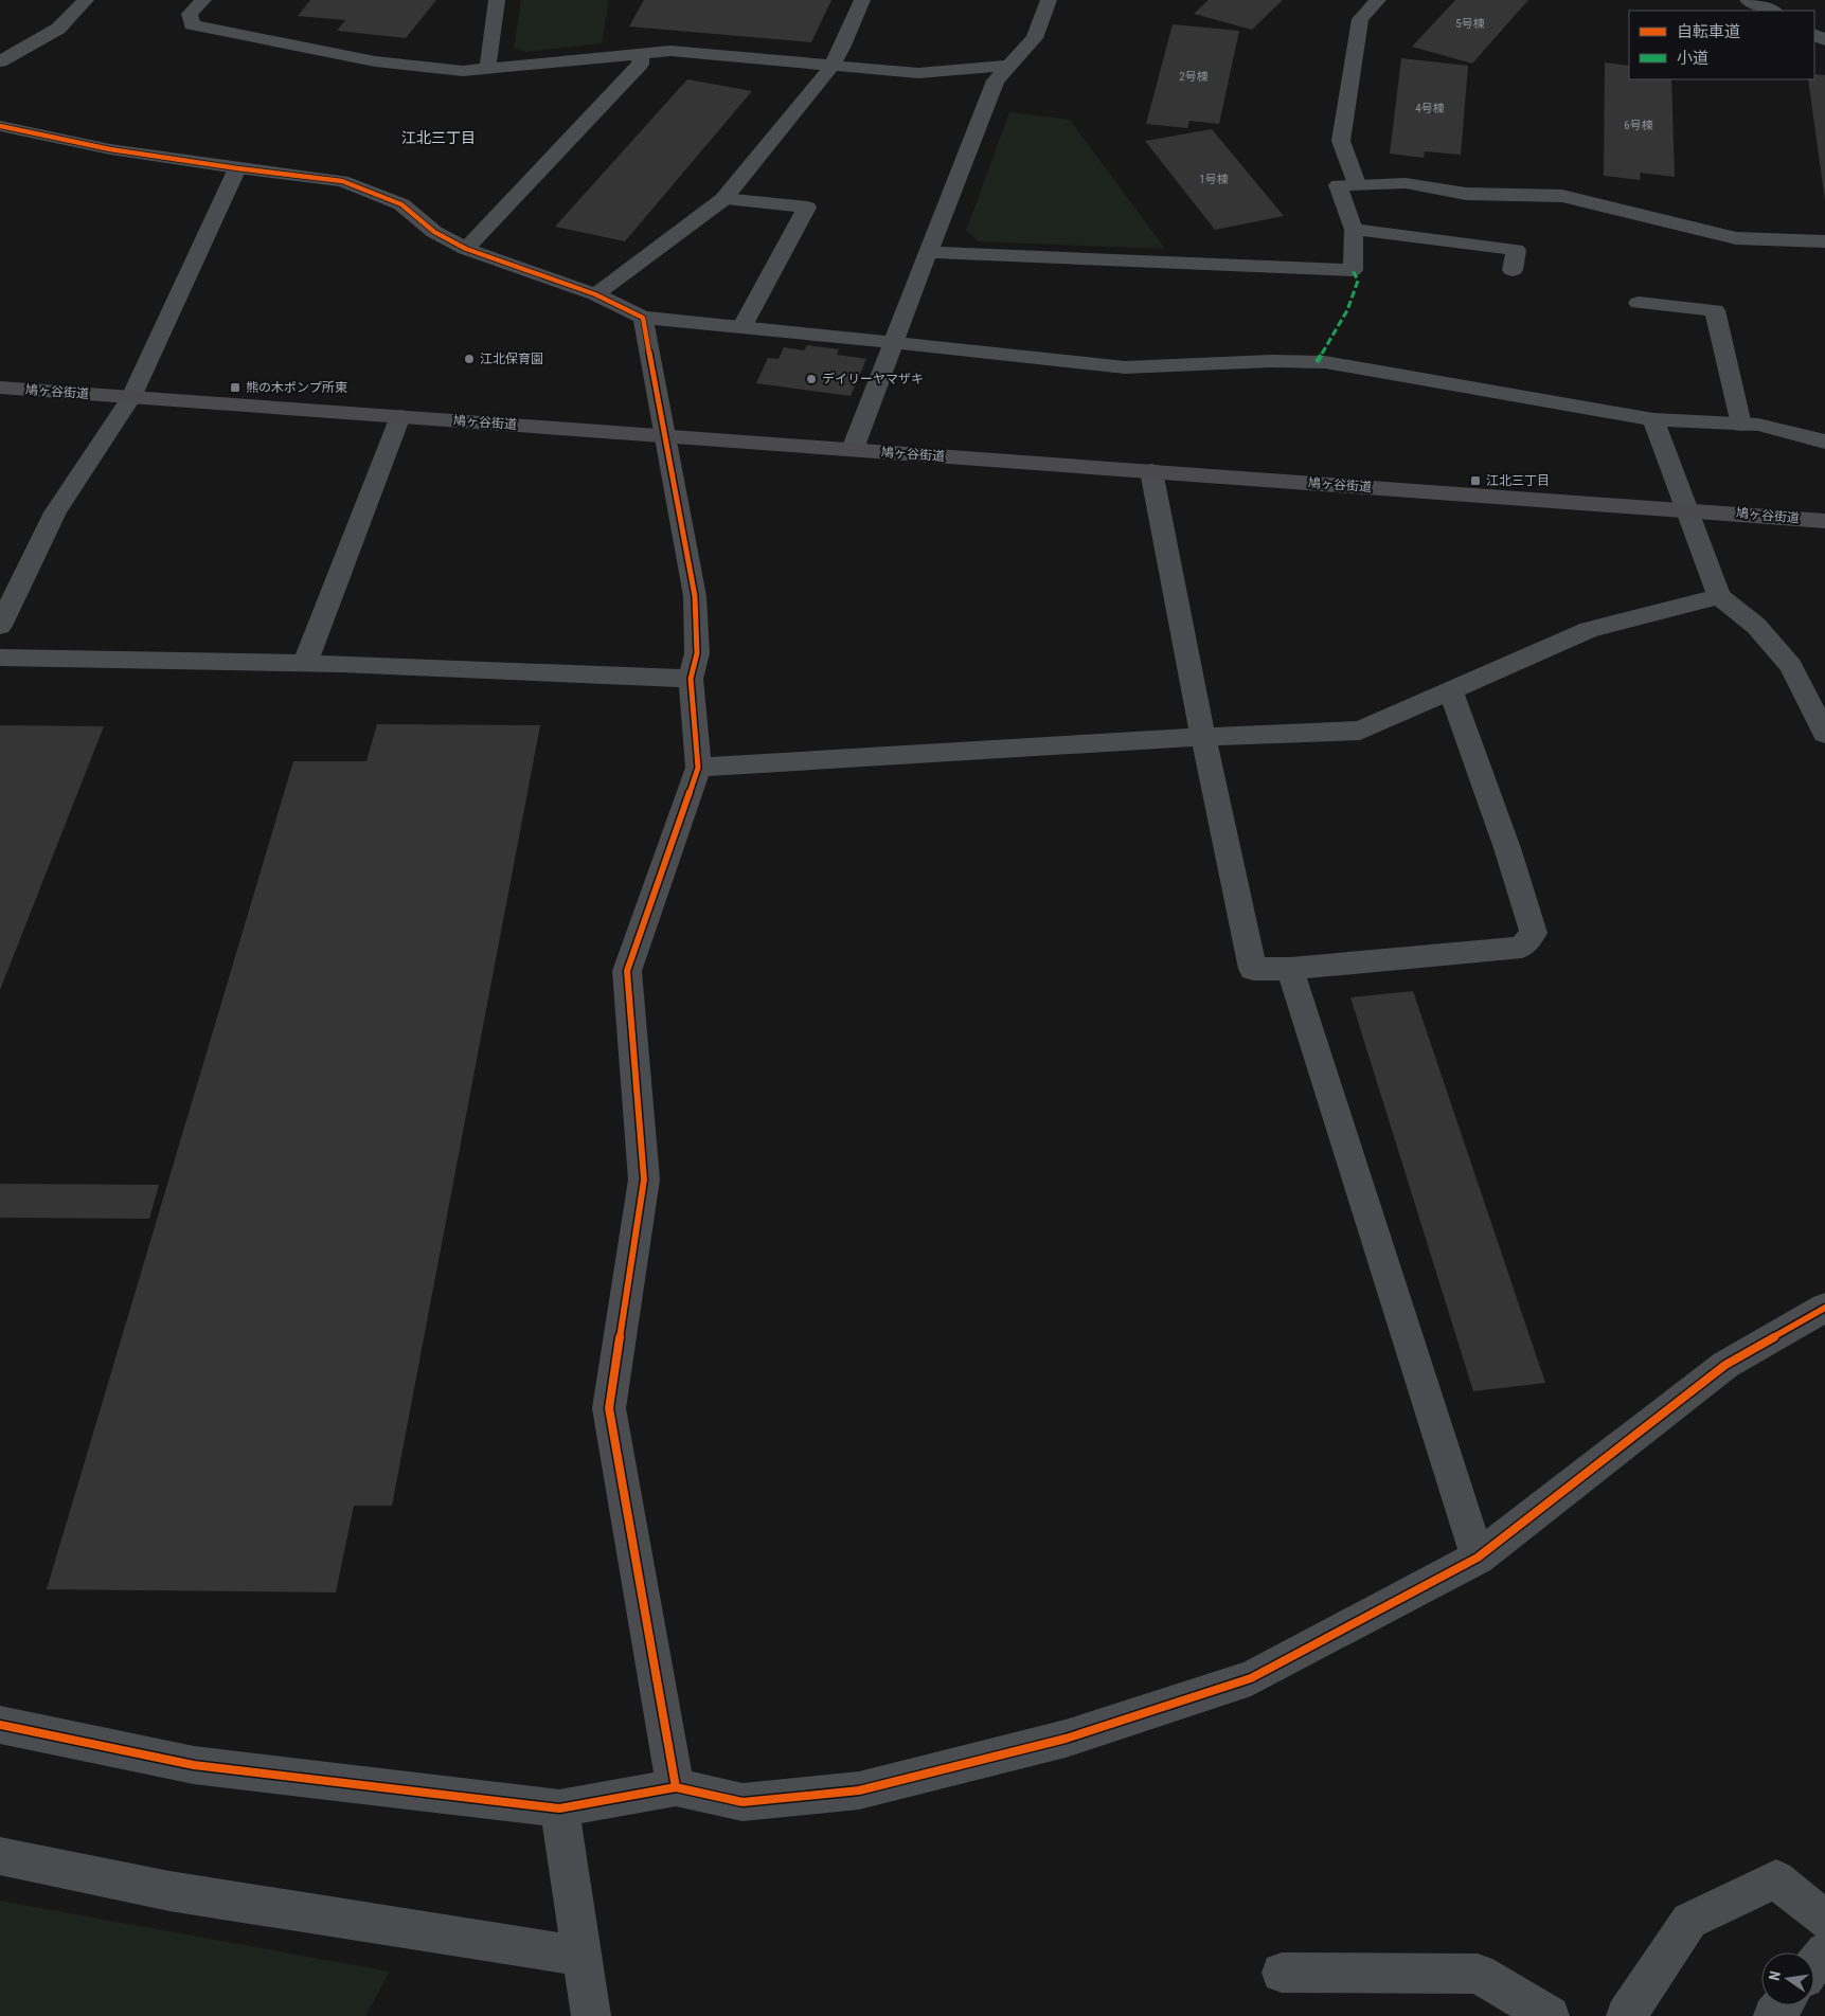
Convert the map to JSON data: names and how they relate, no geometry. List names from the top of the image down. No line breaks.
{"streets":{"main road":["鳩ヶ谷街道"]},"districts":["江北三丁目"],"places":{"other":["江北保育園","デイリーヤマザキ"],"transit":["熊の木ポンプ所東","江北三丁目"]},"house_numbers":["5号棟","2号棟","4号棟","6号棟","1号棟"],"legend":["自転車道","小道"],"north":"left"}
